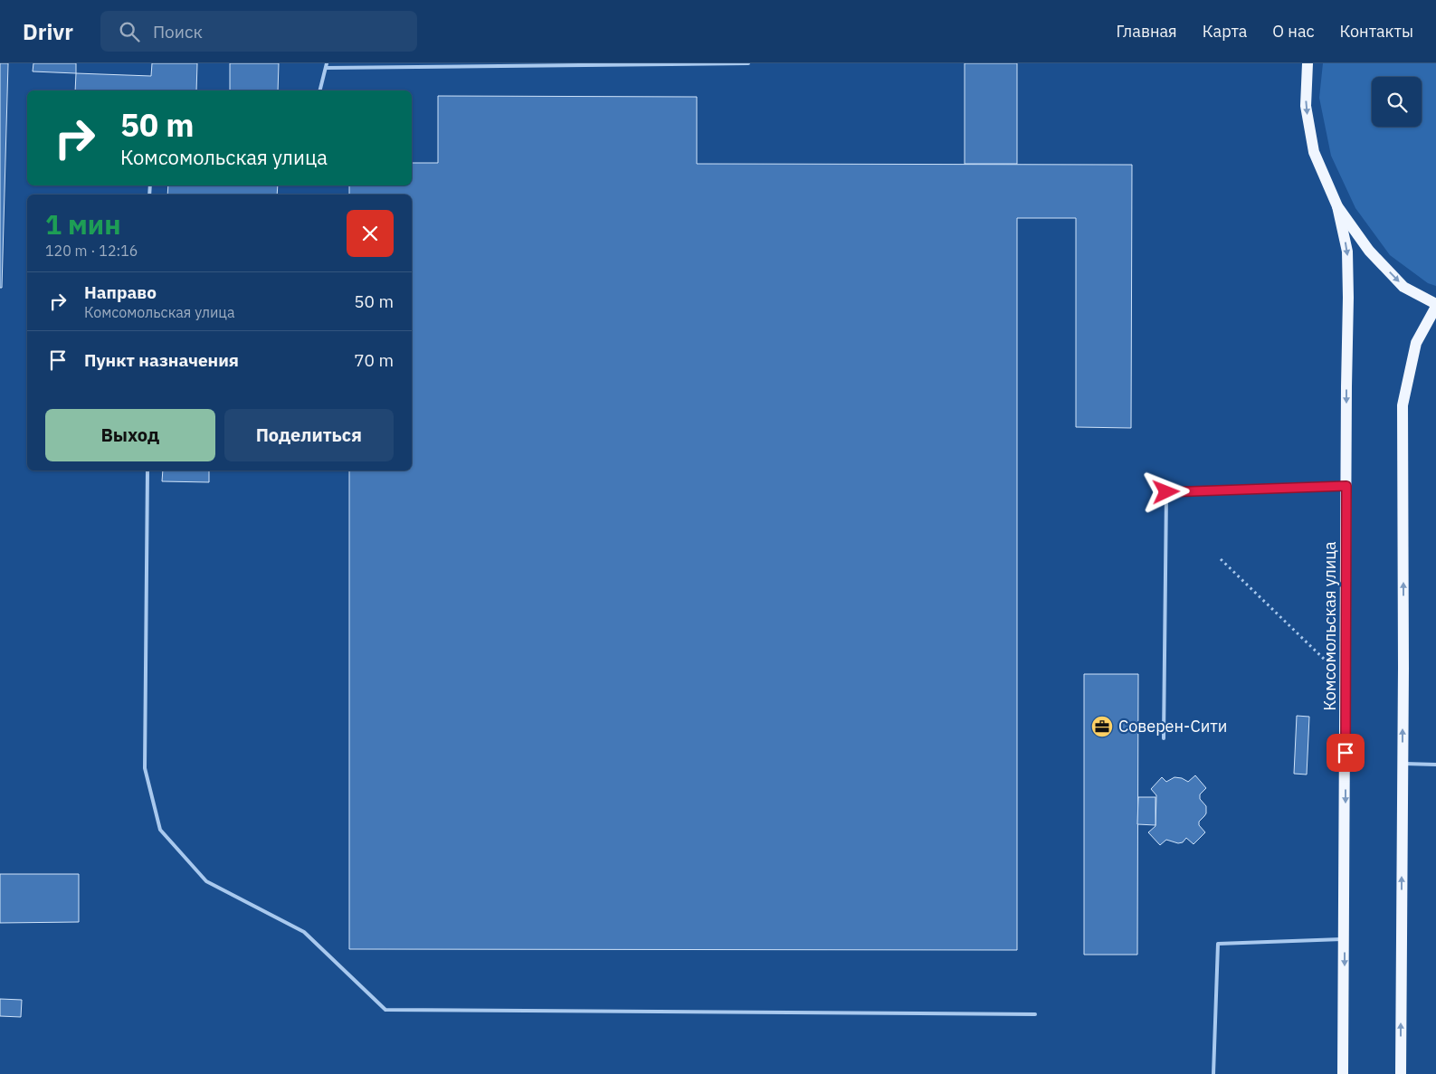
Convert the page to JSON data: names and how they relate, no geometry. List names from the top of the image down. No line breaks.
{"streets":{"main road":["Комсомольская улица"]},"places":{"office":["Соверен-Сити"]},"page":{"header":"Drivr","search":"Поиск","nav":["Главная","Карта","О нас","Контакты"],"turn":["50 m","Комсомольская улица"],"heading":["1 мин","120 m · 12:16"],"list":[{"name":"Направо","note":"Комсомольская улица","value":"50 m"},{"name":"Пункт назначения","value":"70 m"}],"buttons":["Выход","Поделиться"]}}
